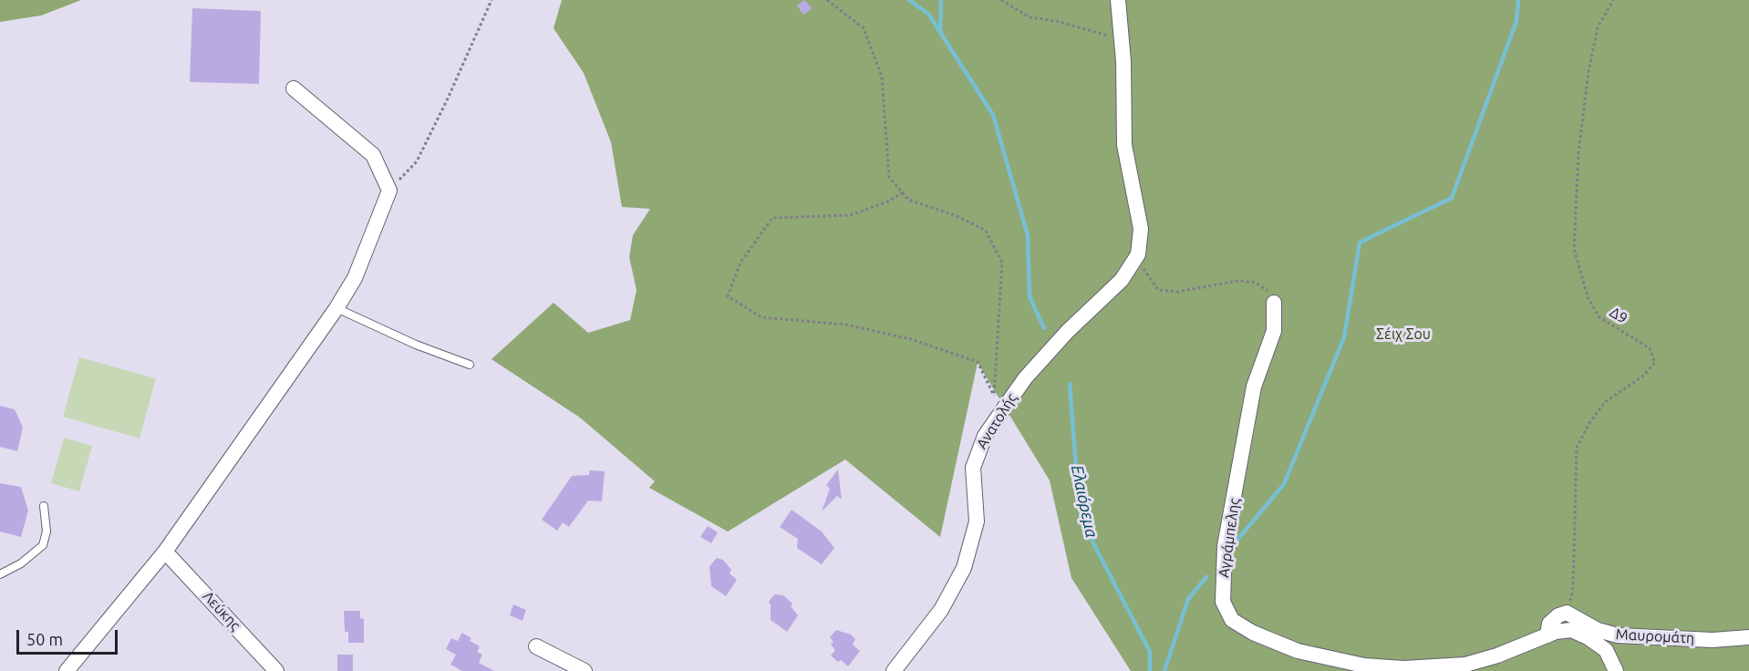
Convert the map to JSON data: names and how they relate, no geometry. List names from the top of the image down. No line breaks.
{"streets":{"street":["Ανατολής","Αγράμπελης","Λεύκης","Μαυρομάτη"],"path":["Δ9"]},"crossings":[["Δ9","Μαυρομάτη"]],"water":["Ελαιόρεμα"],"parks":["Σέιχ Σου"],"scale_bar":"50 m"}
